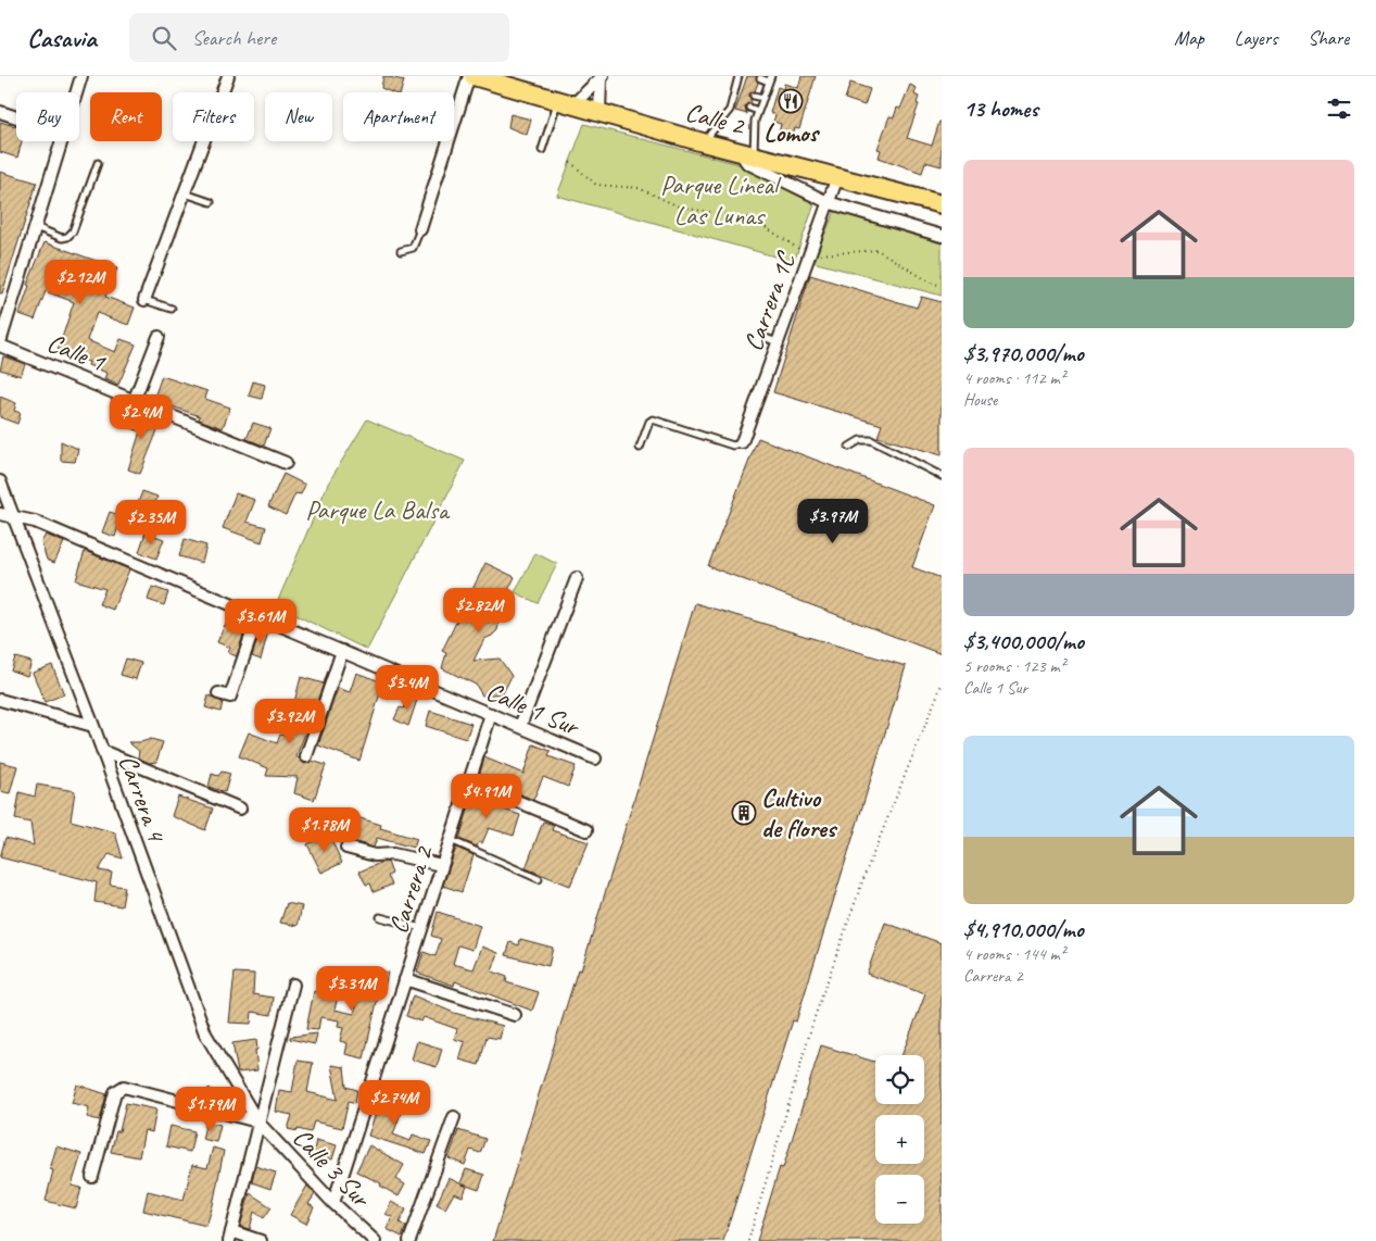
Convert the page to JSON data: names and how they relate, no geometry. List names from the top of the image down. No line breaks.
{"streets":{"main road":["Calle 2"],"street":["Carrera 1C","Calle 1","Calle 1 Sur","Carrera 4","Carrera 2","Calle 3 Sur"]},"crossings":[["Calle 2","Carrera 1C"],["Calle 1 Sur","Carrera 4"],["Calle 1 Sur","Carrera 2"],["Carrera 4","Calle 3 Sur"],["Carrera 2","Calle 3 Sur"]],"parks":["Parque Líneal Las Lunas","Parque La Balsa"],"places":{"restaurant":["Lomos"],"building":["Cultivo de flores"]},"page":{"header":"Casavia","search":"Search here","nav":["Map","Layers","Share"],"heading":"13 homes","chip":["Buy","Rent","Filters","New","Apartment"],"list":[{"name":"$3,970,000/mo","note":"4 rooms · 112 m² · House"},{"name":"$3,400,000/mo","note":"5 rooms · 123 m² · Calle 1 Sur"},{"name":"$4,910,000/mo","note":"4 rooms · 144 m² · Carrera 2"}],"price":["$2.12M","$2.4M","$3.97M","$2.35M","$2.82M","$3.61M","$3.4M","$3.92M","$4.91M","$1.78M","$3.31M","$2.74M","$1.79M"],"map_buttons":["+","−"]}}
